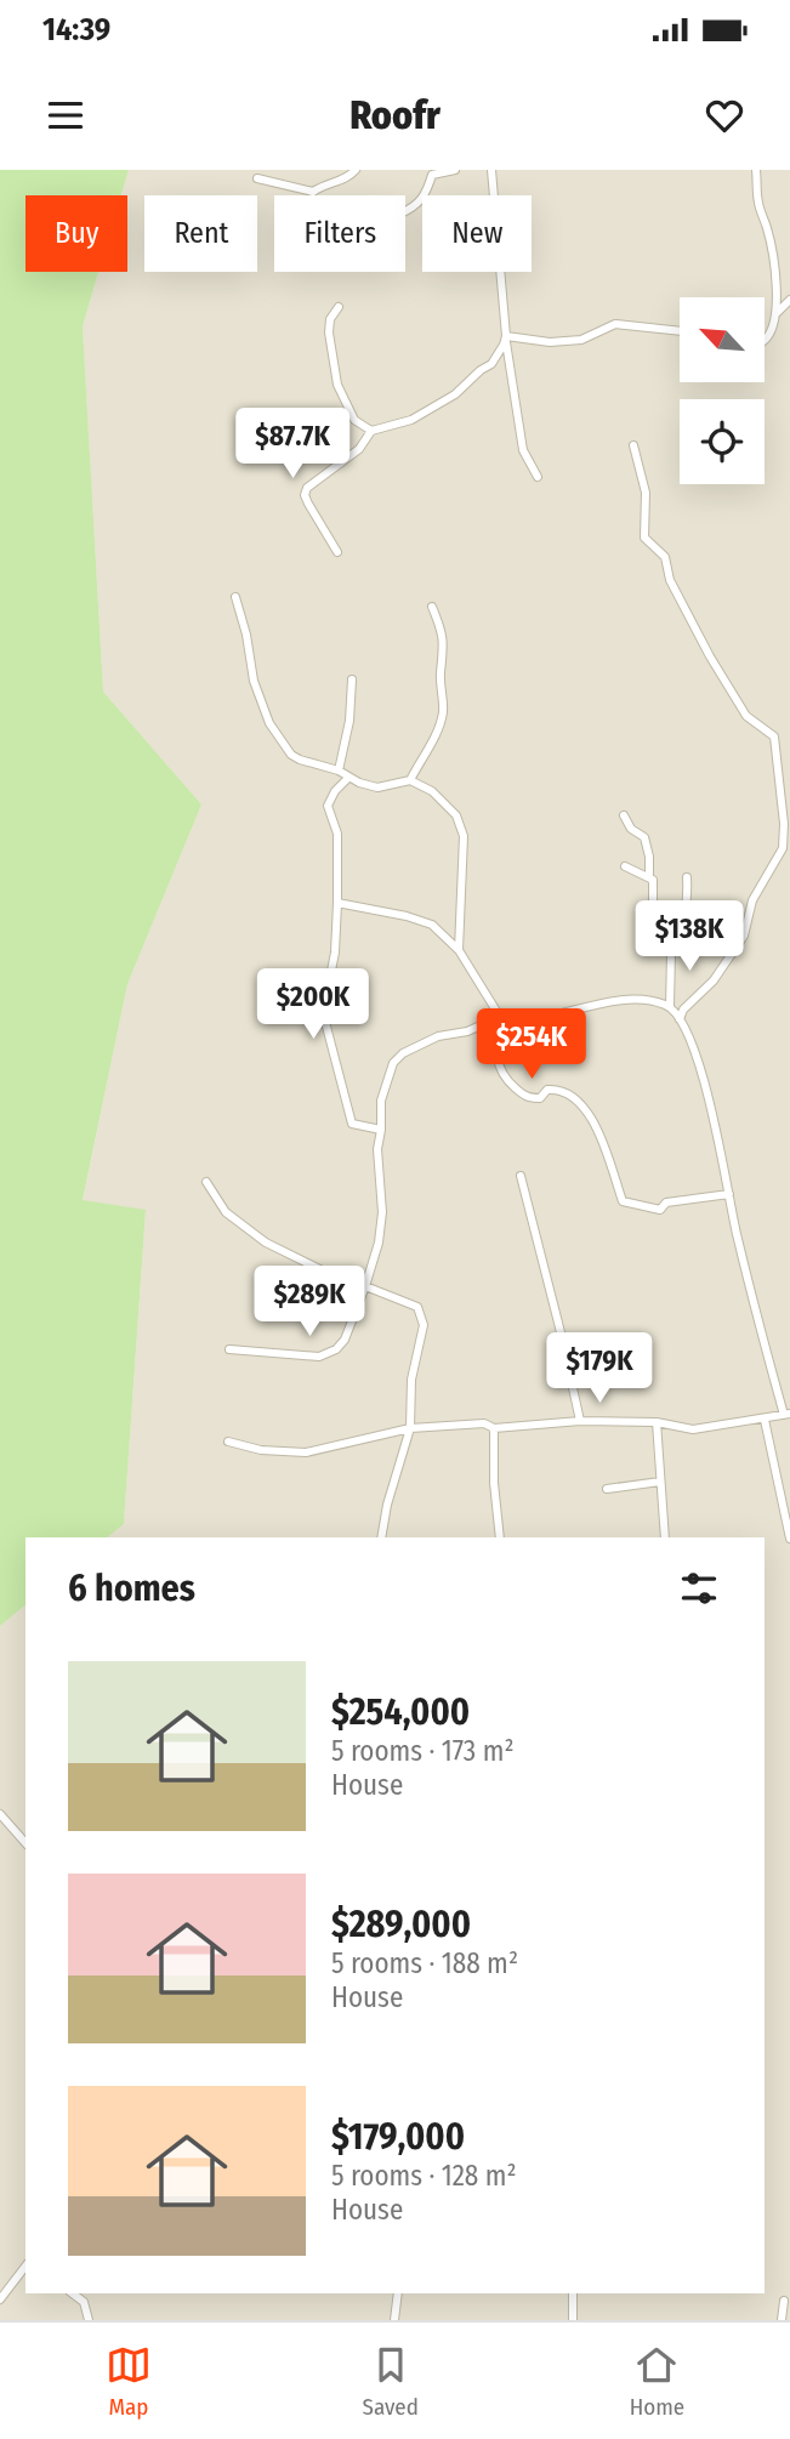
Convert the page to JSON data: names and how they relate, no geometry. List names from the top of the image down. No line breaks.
{"north":"top left","page":{"status":"14:39","header":"Roofr","chip":["Buy","Rent","Filters","New"],"price":["$87.7K","$138K","$200K","$254K","$289K","$179K"],"heading":"6 homes","list":[{"name":"$254,000","note":"5 rooms · 173 m² · House"},{"name":"$289,000","note":"5 rooms · 188 m² · House"},{"name":"$179,000","note":"5 rooms · 128 m² · House"}],"tabs":["Map","Saved","Home"]}}
